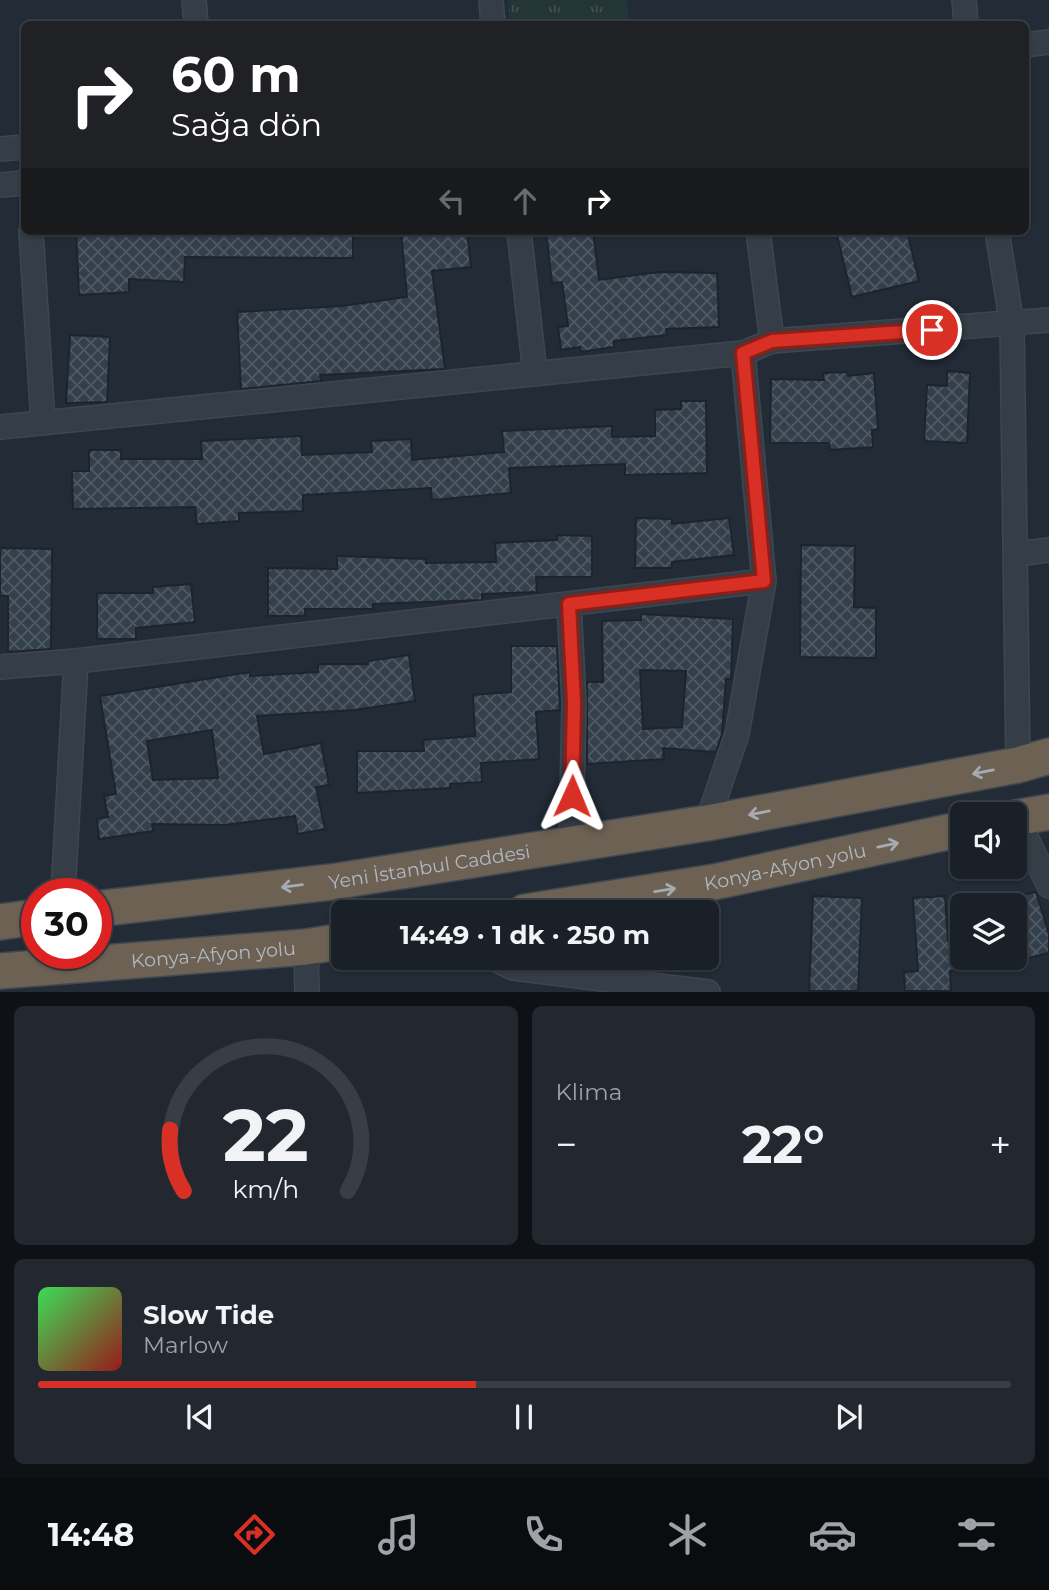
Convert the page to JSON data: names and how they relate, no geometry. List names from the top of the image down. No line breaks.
{"streets":{"highway":["Yeni İstanbul Caddesi","Konya-Afyon yolu"]},"one_way":["Yeni İstanbul Caddesi","Konya-Afyon yolu"],"page":{"turn":["60 m","Sağa dön"],"limit":"30","trip":"14:49 · 1 dk · 250 m","tile":"Klima","heat":["−","22°","+"],"song":["Slow Tide","Marlow"],"tabs":"14:48","gauge":["22","km/h"]}}
